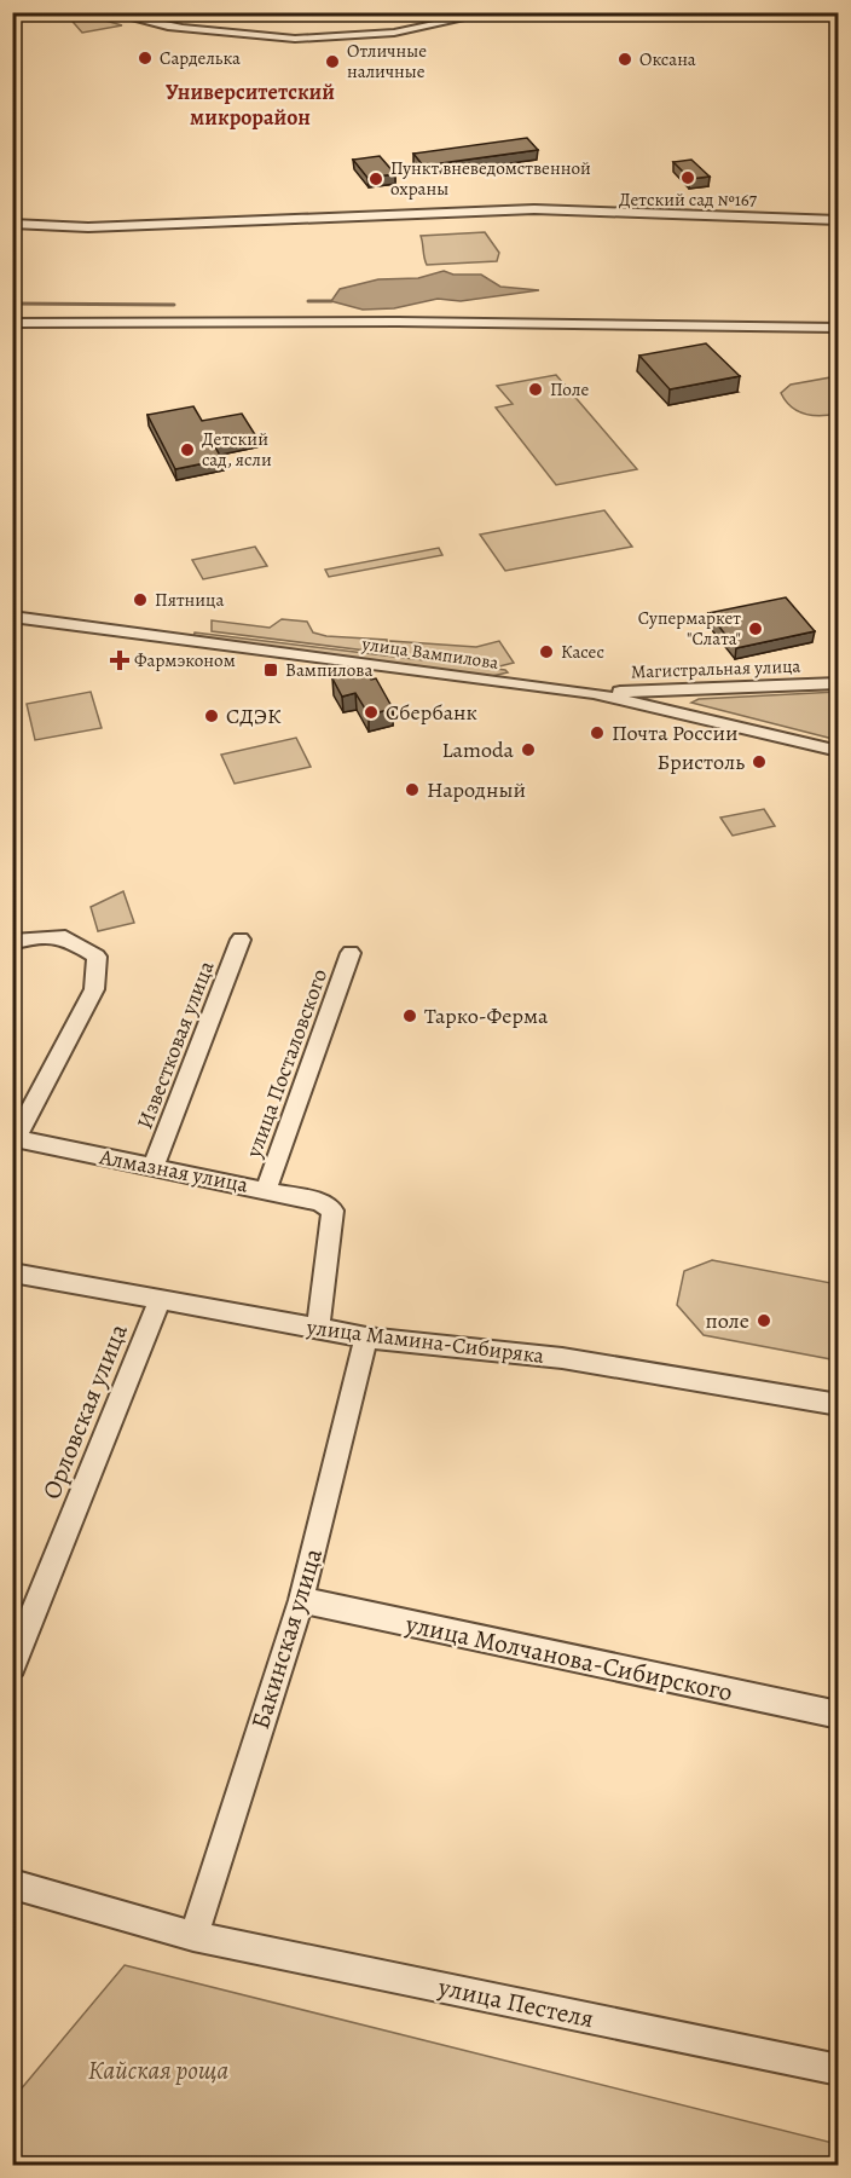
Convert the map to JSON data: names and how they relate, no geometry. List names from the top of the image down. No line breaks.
{"streets":{"street":["улица Вампилова","Магистральная улица","Известковая улица","улица Посталовского","Алмазная улица","улица Мамина-Сибиряка","Орловская улица","Бакинская улица","улица Молчанова-Сибирского","улица Пестеля"]},"crossings":[["улица Вампилова","Магистральная улица"],["Известковая улица","Алмазная улица"],["улица Посталовского","Алмазная улица"],["Алмазная улица","улица Мамина-Сибиряка"],["улица Мамина-Сибиряка","Орловская улица"],["улица Мамина-Сибиряка","Бакинская улица"],["Бакинская улица","улица Молчанова-Сибирского"],["Бакинская улица","улица Пестеля"]],"districts":["Университетский микрорайон"],"parks":["Кайская роща"],"places":{"other":["Сарделька","Оксана","Отличные наличные","Детский сад №167","Пункт вневедомственной охраны","Поле","Детский сад, ясли","Пятница","Супермаркет \"Слата\"","Касес","Сбербанк","СДЭК","Почта России","Lamoda","Бристоль","Народный","Тарко-Ферма","поле"],"health":["Фармэконом"],"transit":["Вампилова"]}}
